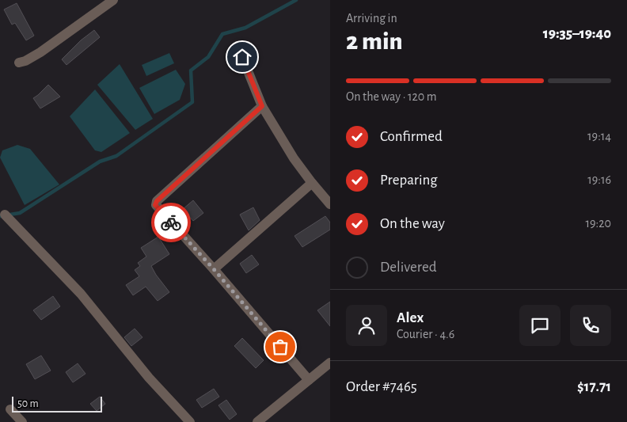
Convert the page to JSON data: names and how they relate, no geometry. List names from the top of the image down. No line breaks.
{"scale_bar":"50 m","page":{"heading":["2 min","Arriving in","19:35–19:40"],"panel":["Alex","Courier · 4.6","Order #7465","$17.71"],"bar":"On the way · 120 m","list":[["Confirmed","19:14"],["Preparing","19:16"],["On the way","19:20"],"Delivered"],"scale":"50 m"}}
